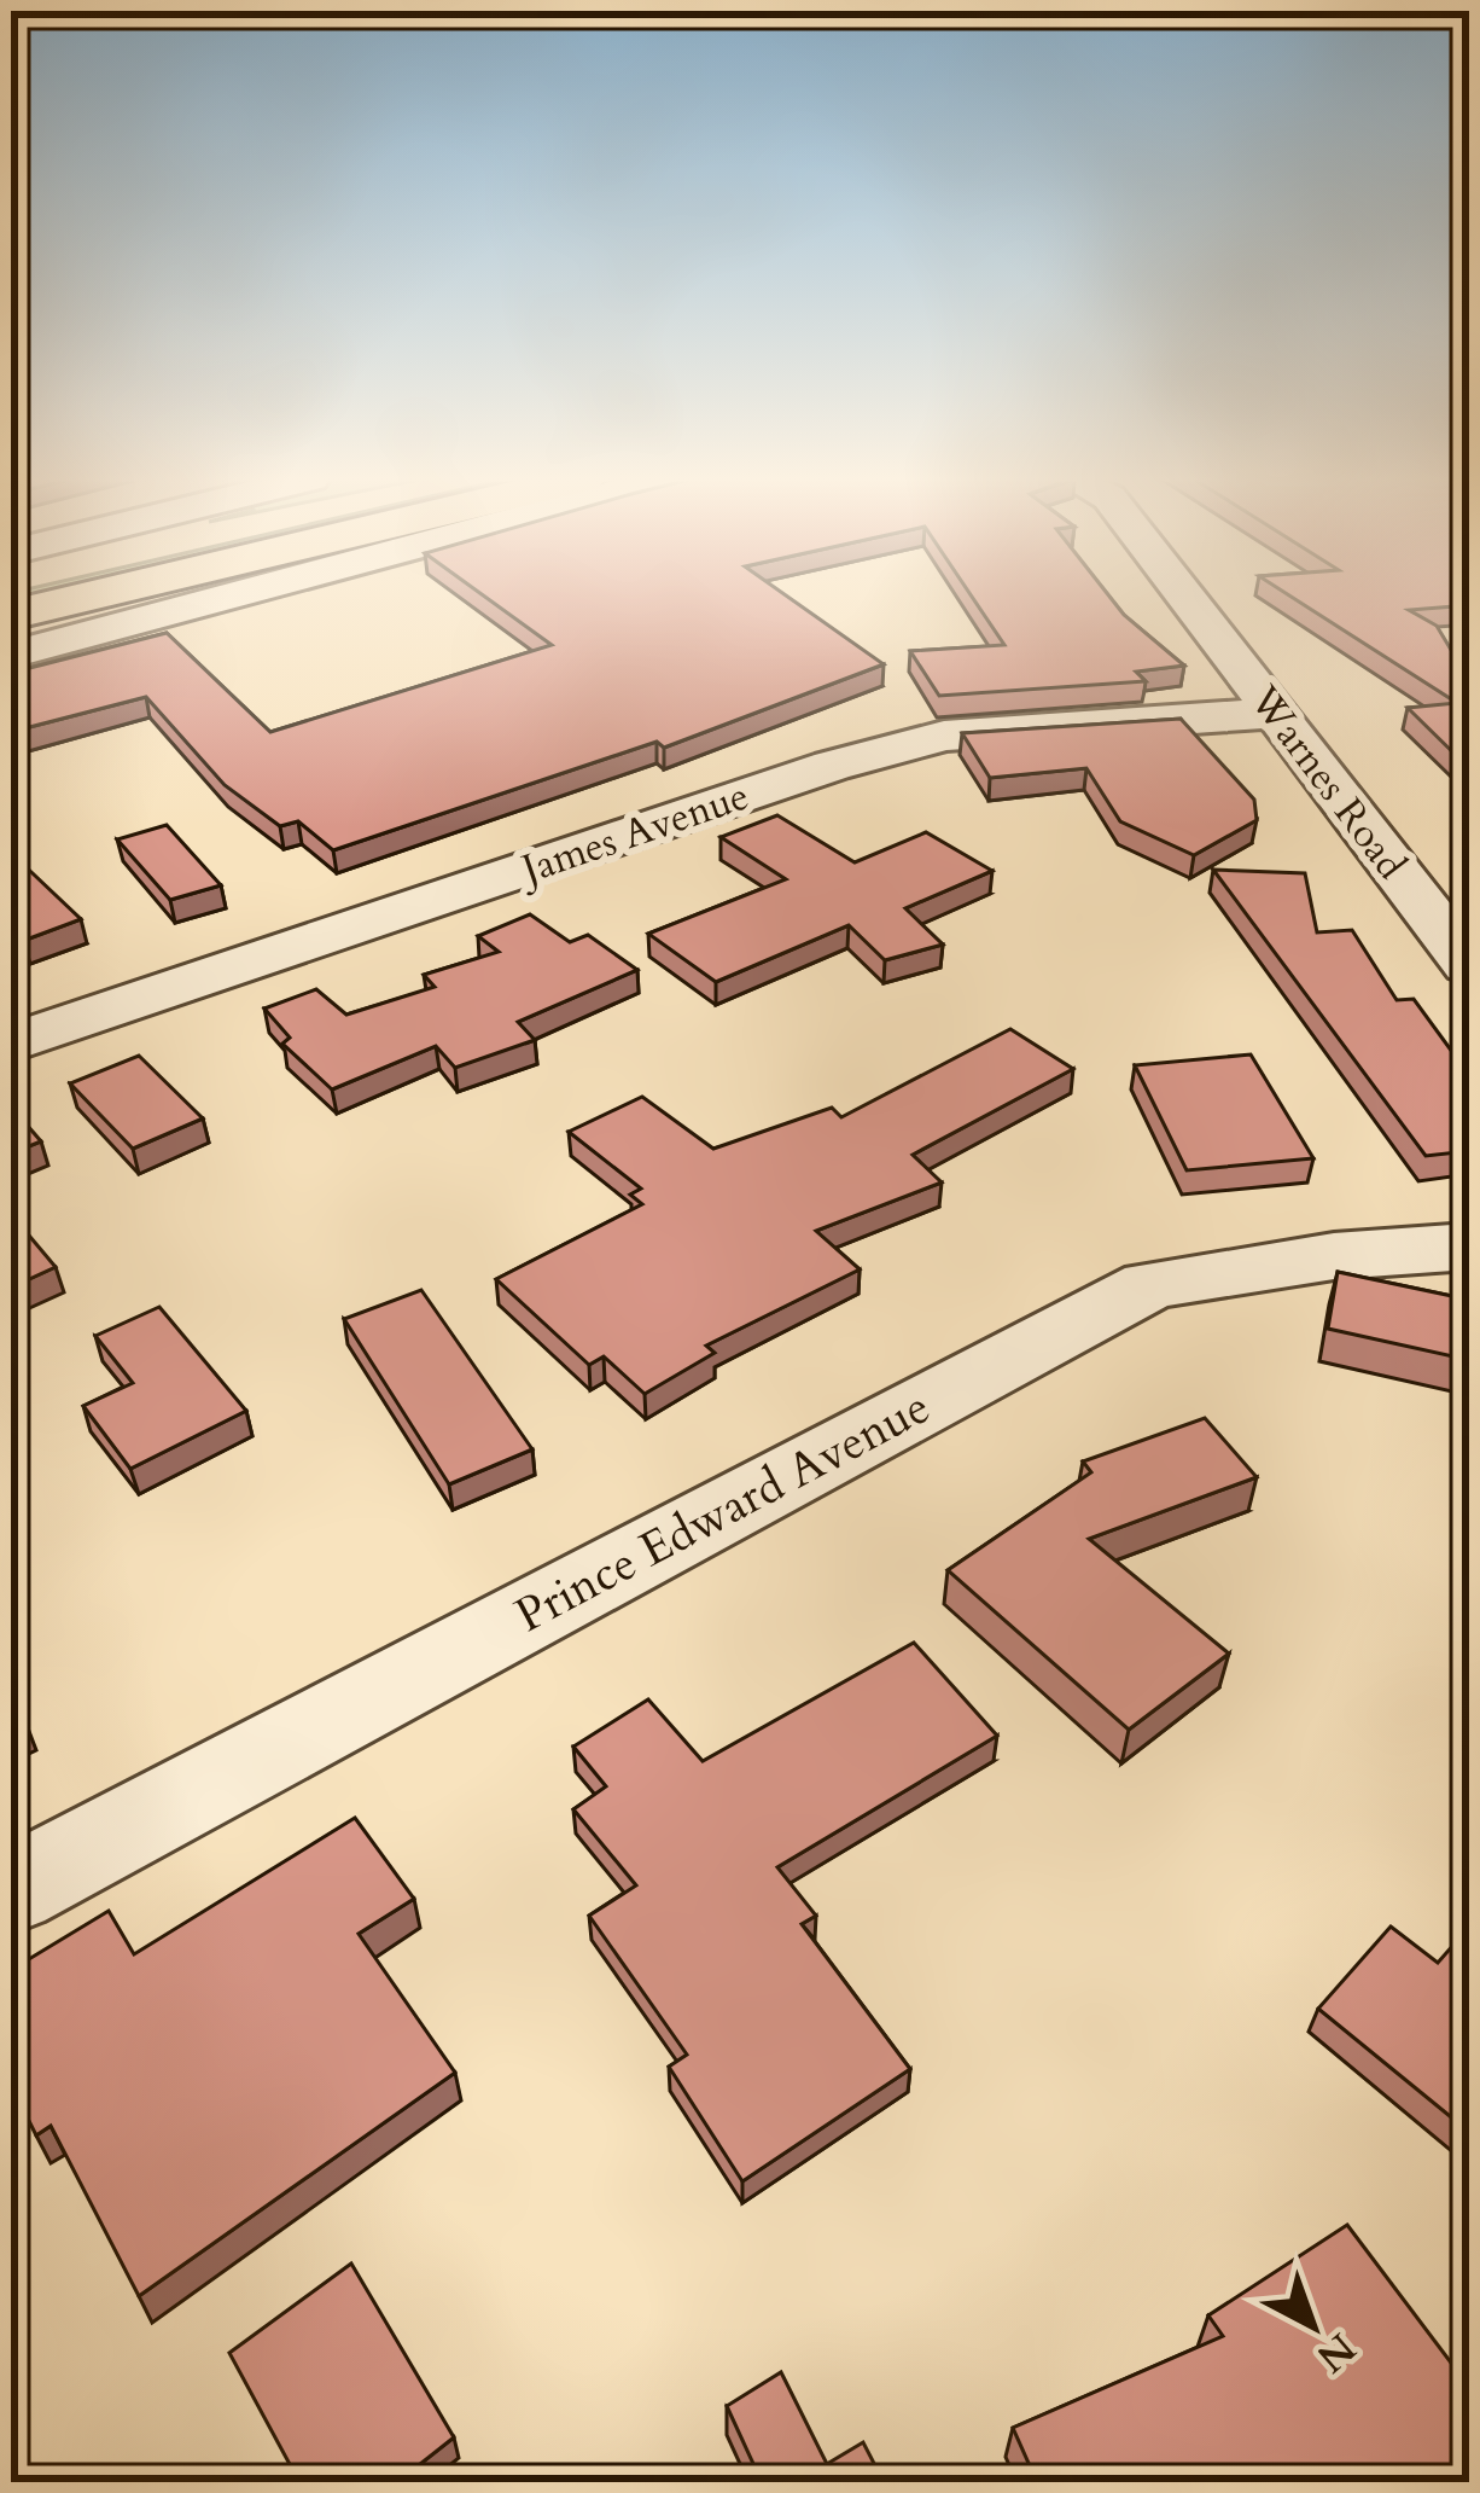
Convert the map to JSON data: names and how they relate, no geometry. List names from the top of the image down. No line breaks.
{"streets":{"street":["Warnes Road","James Avenue","Prince Edward Avenue"]},"crossings":[["Warnes Road","James Avenue"]],"north":"bottom right"}
